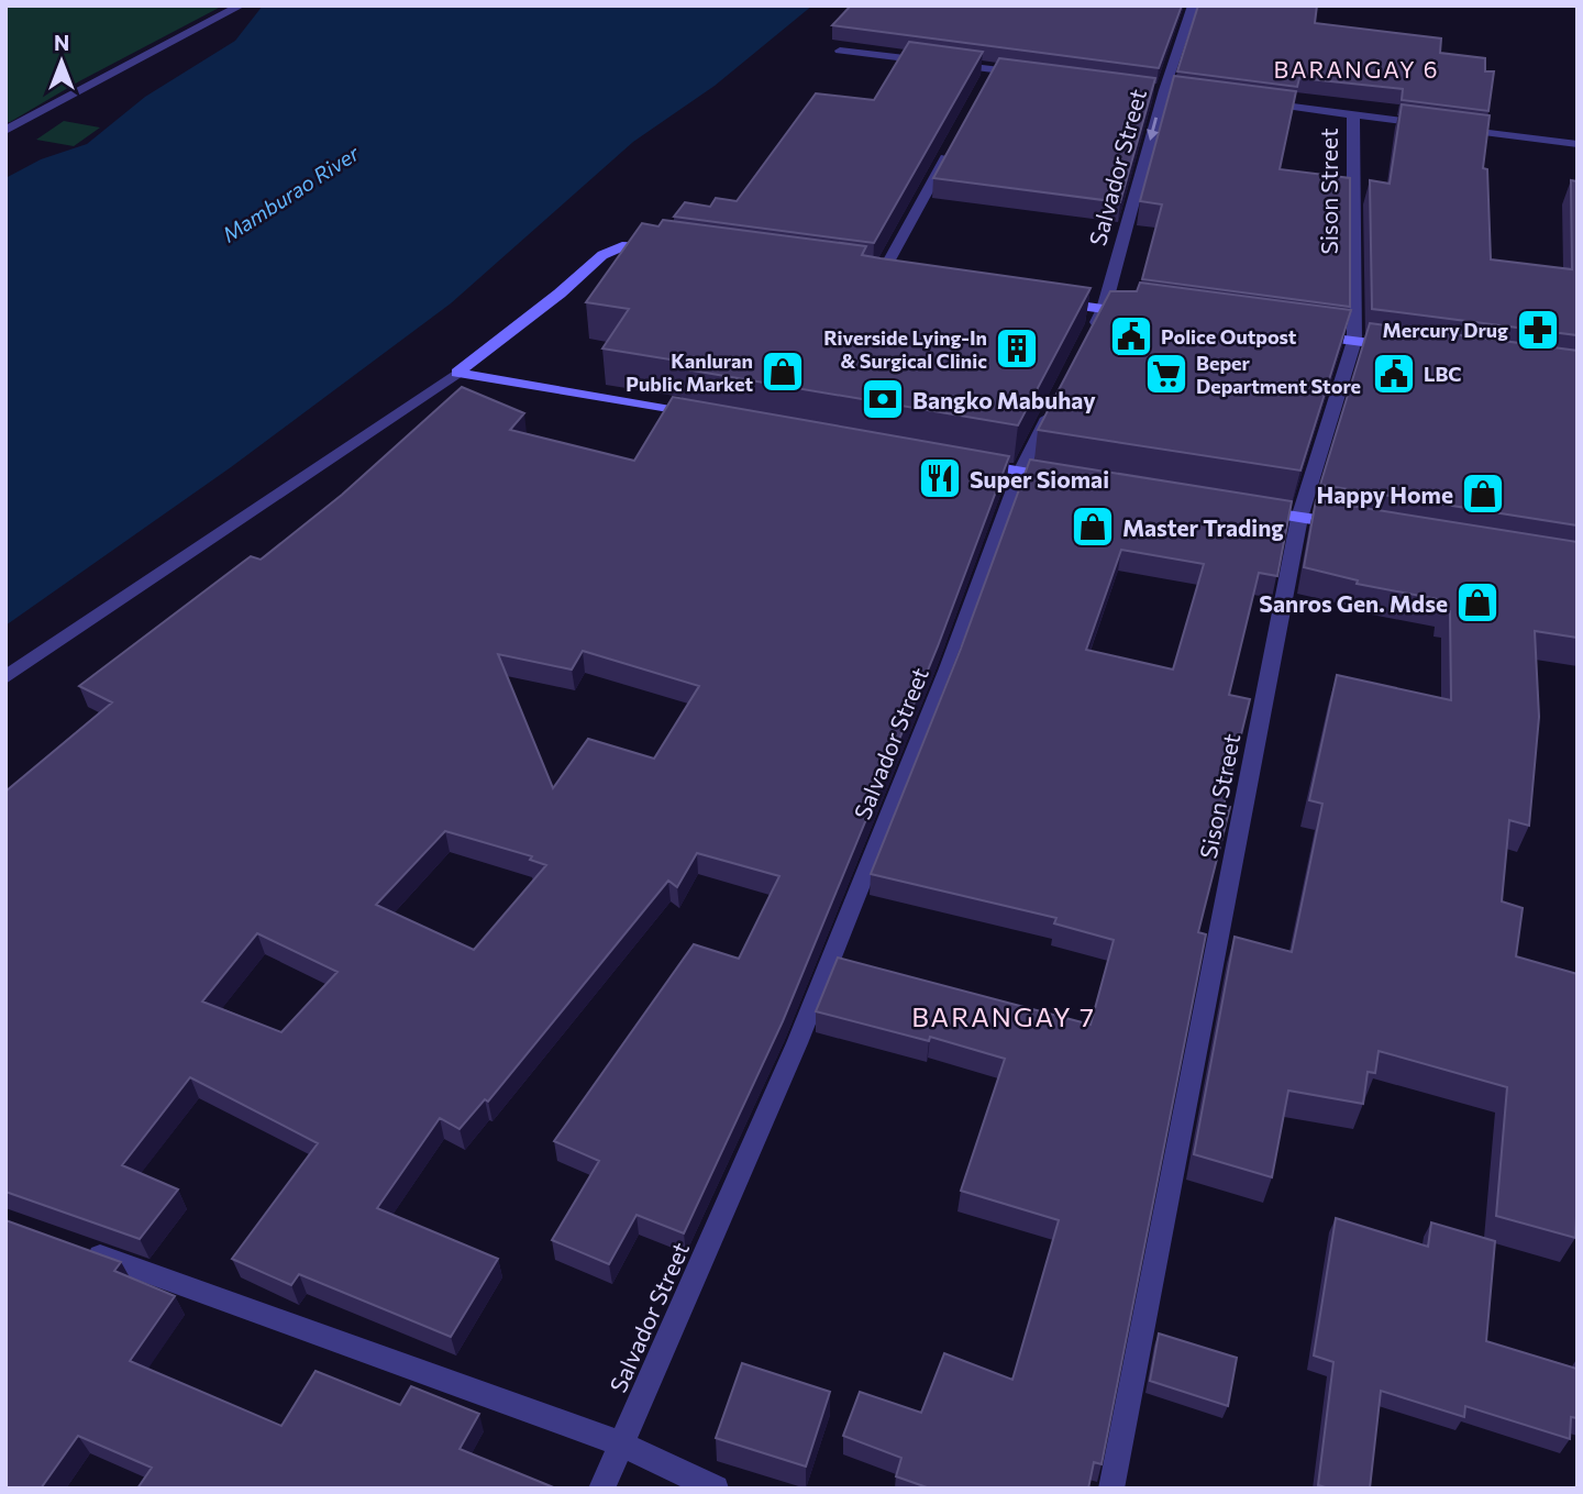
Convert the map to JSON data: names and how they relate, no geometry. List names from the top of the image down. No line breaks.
{"streets":{"street":["Salvador Street","Sison Street"]},"districts":["BARANGAY 6","BARANGAY 7"],"water":["Mamburao River"],"places":{"pharmacy":["Mercury Drug"],"public building":["Police Outpost","LBC"],"building":["Riverside Lying-In & Surgical Clinic"],"shop":["Kanluran Public Market","Happy Home","Master Trading","Sanros Gen. Mdse"],"supermarket":["Beper Department Store"],"bank":["Bangko Mabuhay"],"restaurant":["Super Siomai"]},"north":"top"}
